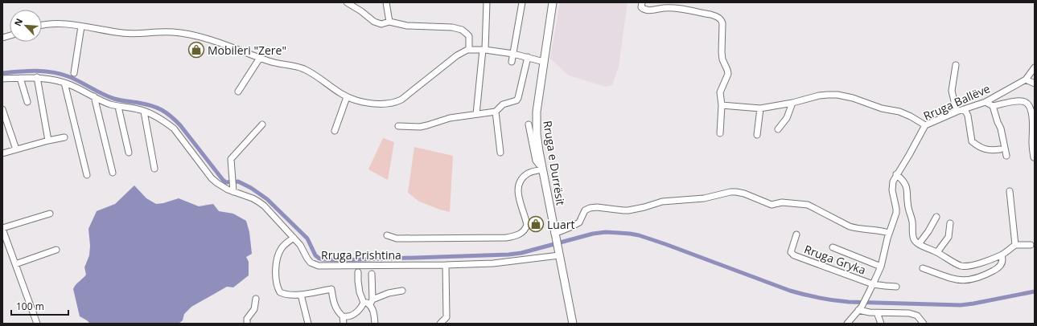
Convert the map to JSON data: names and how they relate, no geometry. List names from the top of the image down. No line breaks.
{"streets":{"main road":["Rruga e Durrësit"],"street":["Rruga Ballëve","Rruga Prishtina","Rruga Gryka"]},"crossings":[["Rruga Ballëve","Rruga Gryka"],["Rruga e Durrësit","Rruga Prishtina"]],"places":{"shop":["Mobileri \"Zere\"","Luart"]},"scale_bar":"100 m","north":"top left"}
